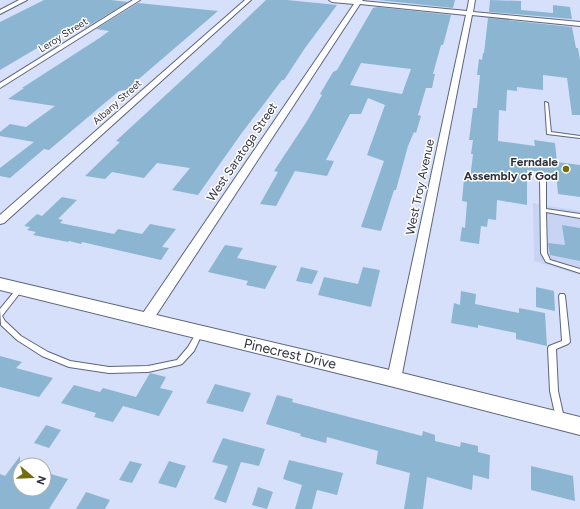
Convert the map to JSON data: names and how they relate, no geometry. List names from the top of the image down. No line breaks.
{"streets":{"street":["Leroy Street","Albany Street","West Saratoga Street","West Troy Avenue","Pinecrest Drive"]},"crossings":[["West Saratoga Street","Pinecrest Drive"],["West Troy Avenue","Pinecrest Drive"]],"places":["Ferndale Assembly of God"],"north":"right"}
